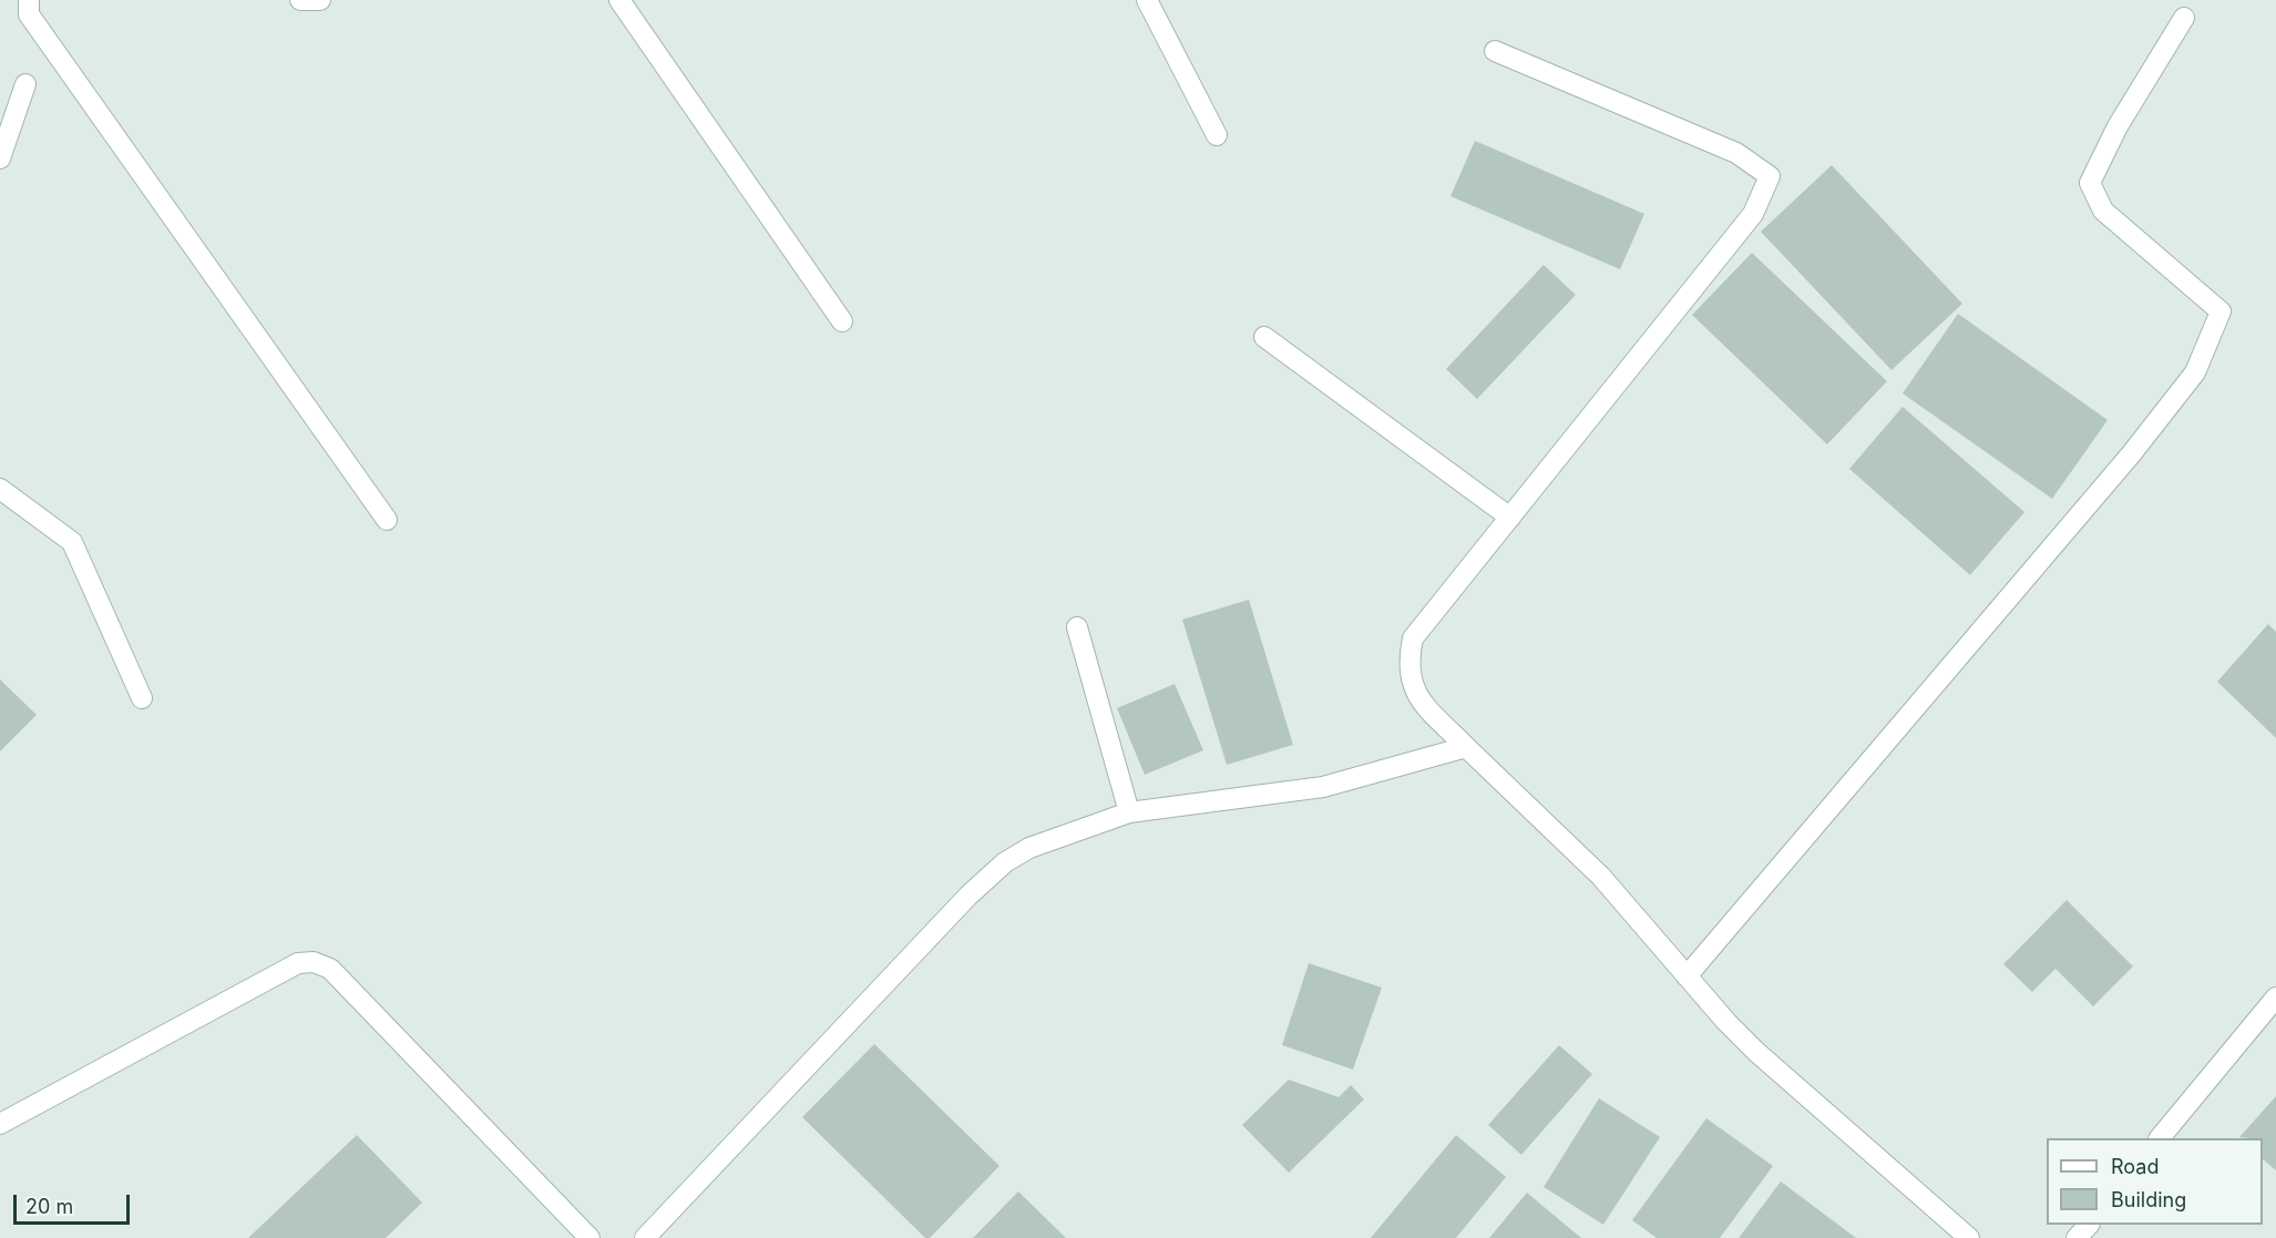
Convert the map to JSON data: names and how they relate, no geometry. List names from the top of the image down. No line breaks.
{"legend":["Road","Building"],"scale_bar":"20 m"}
